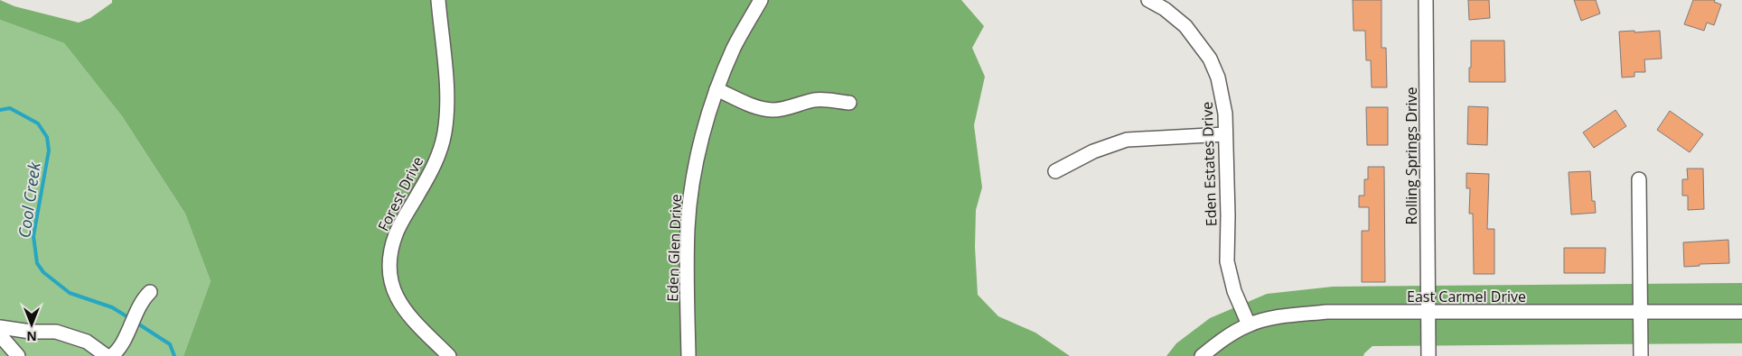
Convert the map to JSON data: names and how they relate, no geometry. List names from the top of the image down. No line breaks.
{"streets":{"street":["Rolling Springs Drive","Eden Estates Drive","Forest Drive","Eden Glen Drive","East Carmel Drive"]},"crossings":[["Rolling Springs Drive","East Carmel Drive"],["Eden Estates Drive","East Carmel Drive"]],"water":["Cool Creek"],"north":"bottom"}
